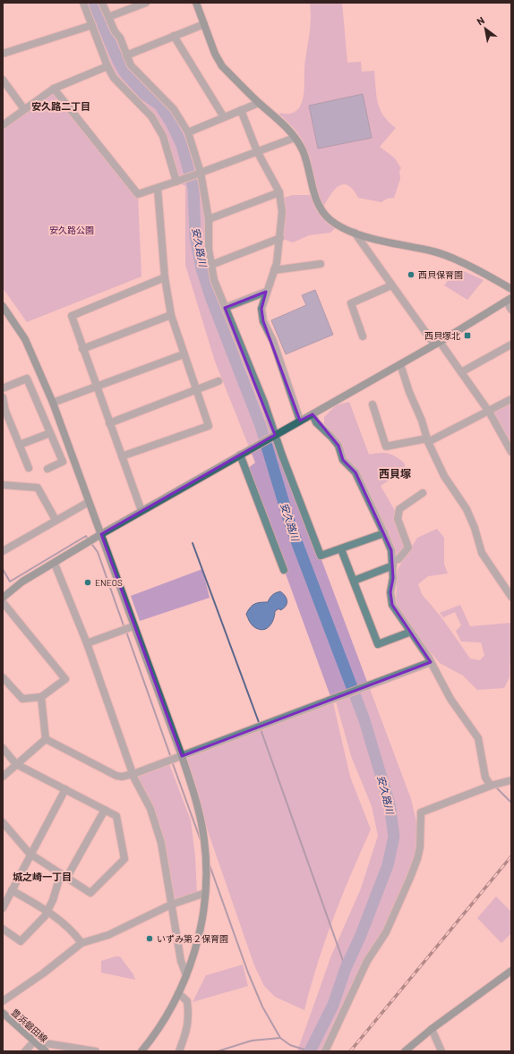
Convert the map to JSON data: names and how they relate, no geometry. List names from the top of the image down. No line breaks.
{"streets":{"street":["豊浜磐田線"]},"districts":["安久路二丁目","西貝塚","城之崎一丁目"],"water":["安久路川"],"parks":["安久路公園"],"places":{"other":["西貝保育園","ENEOS","いずみ第２保育園"],"transit":["西貝塚北"]},"north":"top left"}
